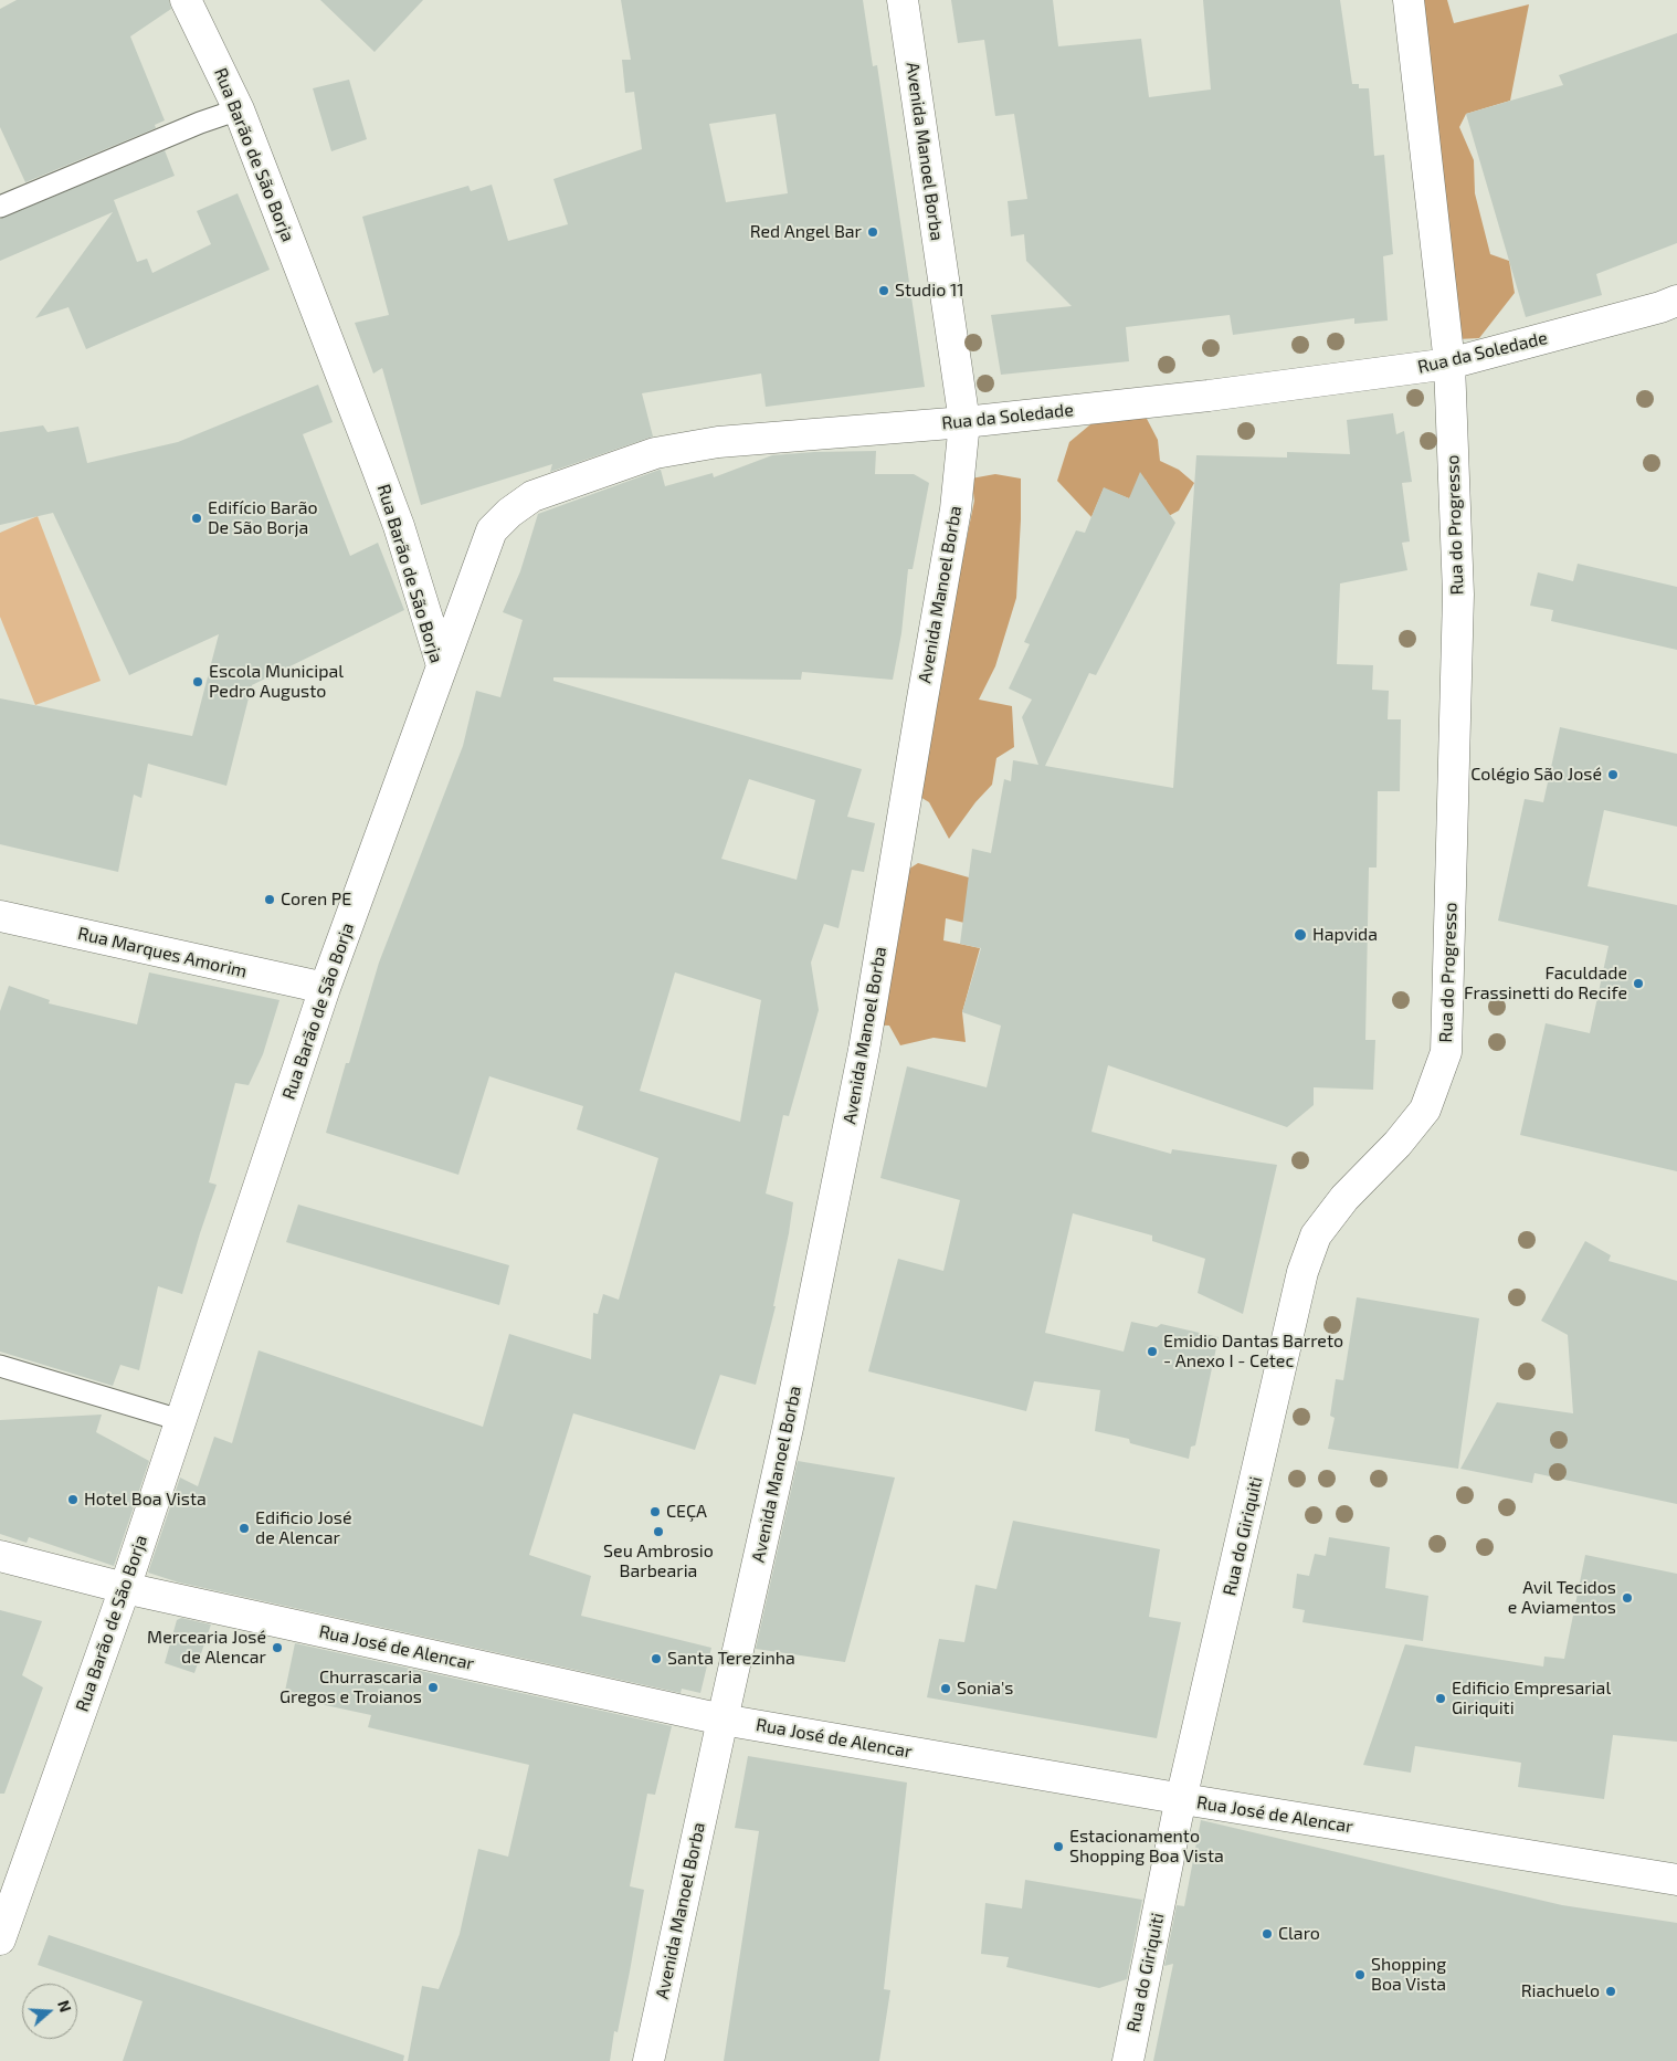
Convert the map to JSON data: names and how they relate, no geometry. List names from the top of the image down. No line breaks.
{"streets":{"street":["Avenida Manoel Borba","Rua Barão de São Borja","Rua da Soledade","Rua do Progresso","Rua Marques Amorim","Rua do Giriquiti","Rua José de Alencar"]},"crossings":[["Avenida Manoel Borba","Rua da Soledade"],["Avenida Manoel Borba","Rua José de Alencar"],["Rua Barão de São Borja","Rua da Soledade"],["Rua Barão de São Borja","Rua Marques Amorim"],["Rua Barão de São Borja","Rua José de Alencar"],["Rua da Soledade","Rua do Progresso"],["Rua do Progresso","Rua do Giriquiti"],["Rua do Giriquiti","Rua José de Alencar"]],"places":["Red Angel Bar","Studio 11","Edifício Barão De São Borja","Escola Municipal Pedro Augusto","Colégio São José","Coren PE","Hapvida","Faculdade Frassinetti do Recife","Emidio Dantas Barreto - Anexo I - Cetec","Hotel Boa Vista","CEÇA","Edificio José de Alencar","Seu Ambrosio Barbearia","Avil Tecidos e Aviamentos","Mercearia José de Alencar","Santa Terezinha","Churrascaria Gregos e Troianos","Sonia's","Edificio Empresarial Giriquiti","Estacionamento Shopping Boa Vista","Claro","Shopping Boa Vista","Riachuelo"],"north":"right"}
